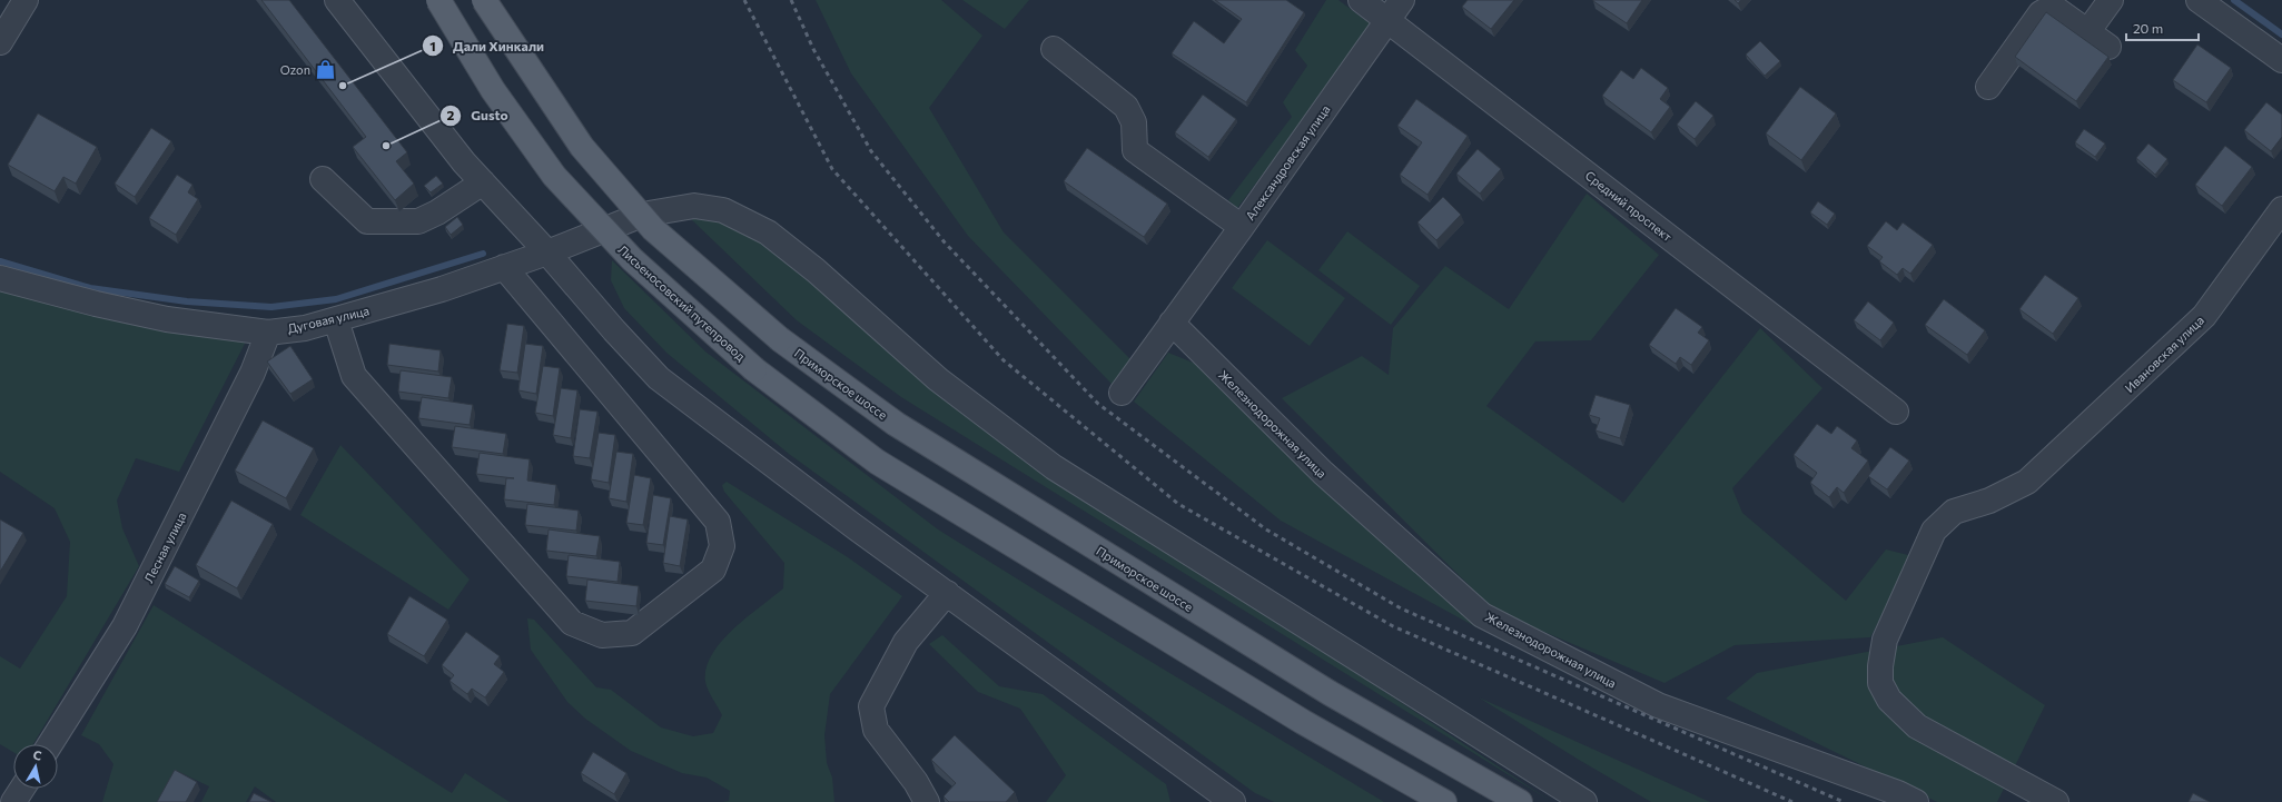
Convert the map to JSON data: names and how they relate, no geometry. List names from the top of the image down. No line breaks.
{"streets":{"main road":["Лисьеносовский путепровод","Приморское шоссе"],"street":["Александровская улица","Средний проспект","Дуговая улица","Ивановская улица","Железнодорожная улица","Лесная улица"]},"crossings":[["Александровская улица","Средний проспект"],["Александровская улица","Железнодорожная улица"],["Дуговая улица","Лесная улица"]],"places":{"shop":["Ozon"],"other":["Дали Хинкали","Gusto"]},"scale_bar":"20 m","north":"top"}
